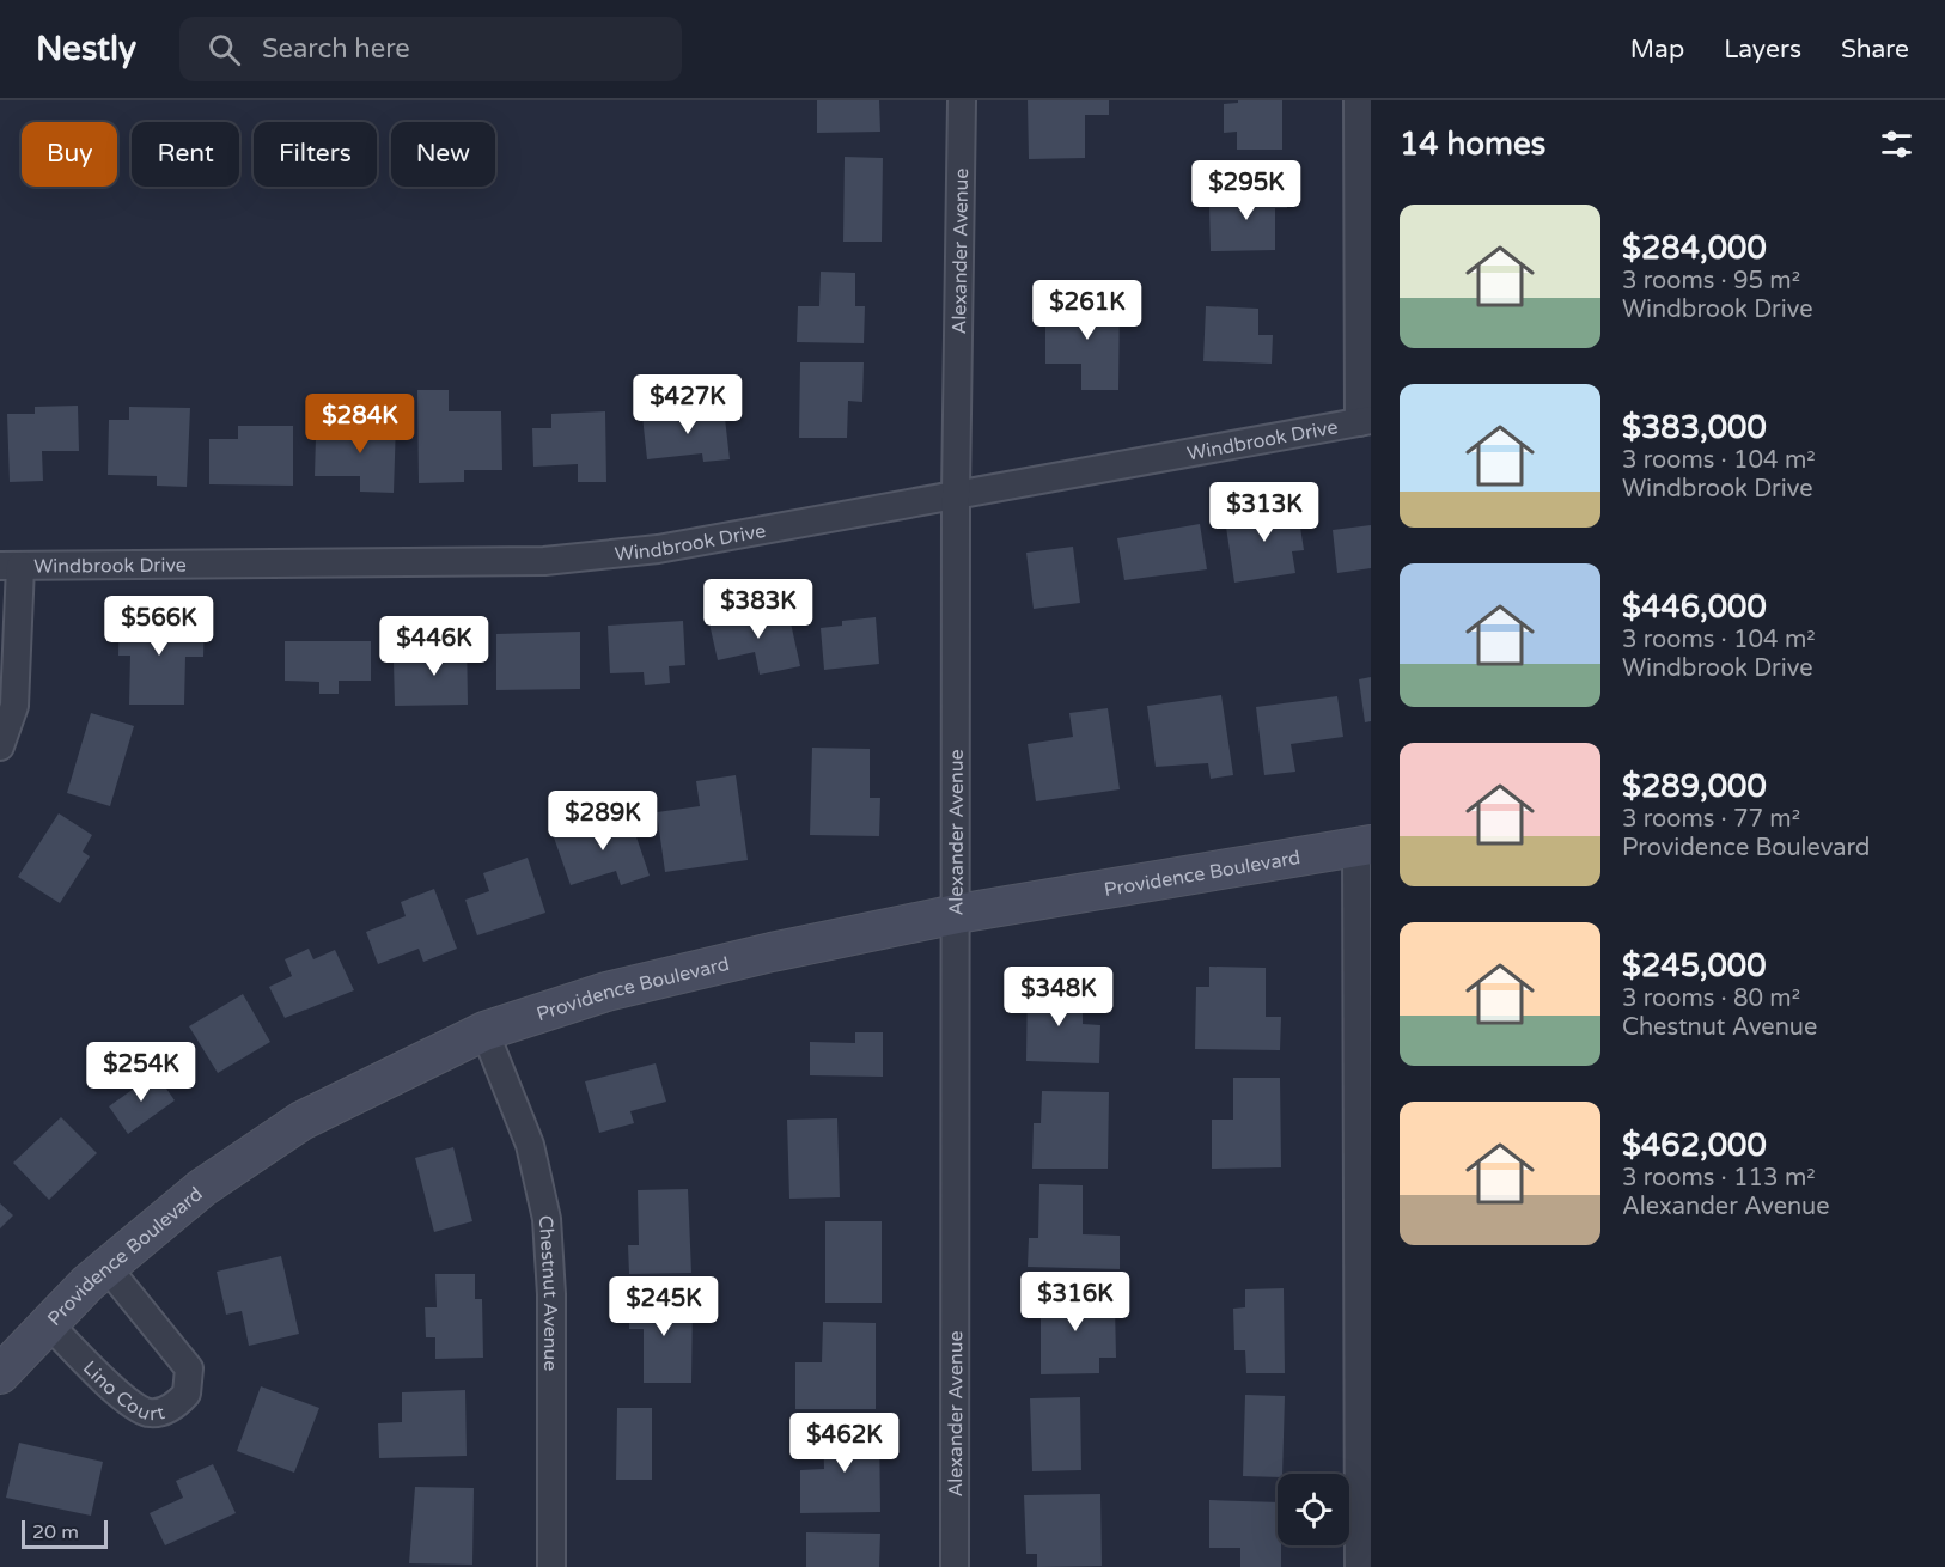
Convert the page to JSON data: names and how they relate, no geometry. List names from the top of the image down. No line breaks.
{"streets":{"main road":["Providence Boulevard"],"street":["Alexander Avenue","Windbrook Drive","Chestnut Avenue","Lino Court"]},"crossings":[["Alexander Avenue","Windbrook Drive"],["Alexander Avenue","Providence Boulevard"],["Providence Boulevard","Chestnut Avenue"],["Providence Boulevard","Lino Court"]],"scale_bar":"20 m","page":{"header":"Nestly","search":"Search here","nav":["Map","Layers","Share"],"heading":"14 homes","chip":["Buy","Rent","Filters","New"],"price":["$295K","$261K","$427K","$284K","$313K","$383K","$566K","$446K","$289K","$348K","$254K","$316K","$245K","$462K"],"list":[{"name":"$284,000","note":"3 rooms · 95 m² · Windbrook Drive"},{"name":"$383,000","note":"3 rooms · 104 m² · Windbrook Drive"},{"name":"$446,000","note":"3 rooms · 104 m² · Windbrook Drive"},{"name":"$289,000","note":"3 rooms · 77 m² · Providence Boulevard"},{"name":"$245,000","note":"3 rooms · 80 m² · Chestnut Avenue"},{"name":"$462,000","note":"3 rooms · 113 m² · Alexander Avenue"}],"scale":"20 m"}}
